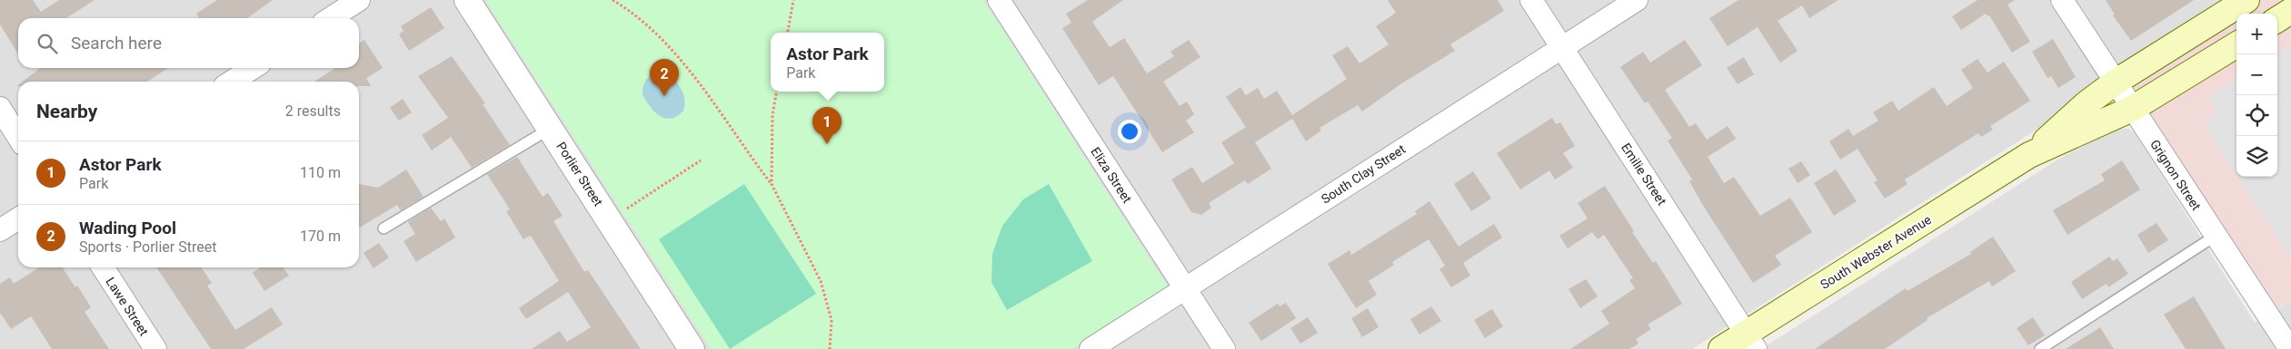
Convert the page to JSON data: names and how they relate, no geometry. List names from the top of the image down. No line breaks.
{"streets":{"main road":["South Webster Avenue"],"street":["Porlier Street","South Clay Street","Emilie Street","Eliza Street","Grignon Street","Lawe Street"]},"crossings":[["South Clay Street","Emilie Street"],["South Clay Street","Eliza Street"],["Emilie Street","South Webster Avenue"],["Grignon Street","South Webster Avenue"]],"page":{"map_buttons":["+","−"],"search":"Search here","popup":["Astor Park","Park"],"pins":["2","1"],"heading":["Nearby","2 results"],"list":[{"mark":"1","name":"Astor Park","note":"Park","value":"110 m"},{"mark":"2","name":"Wading Pool","note":"Sports · Porlier Street","value":"170 m"}]}}
